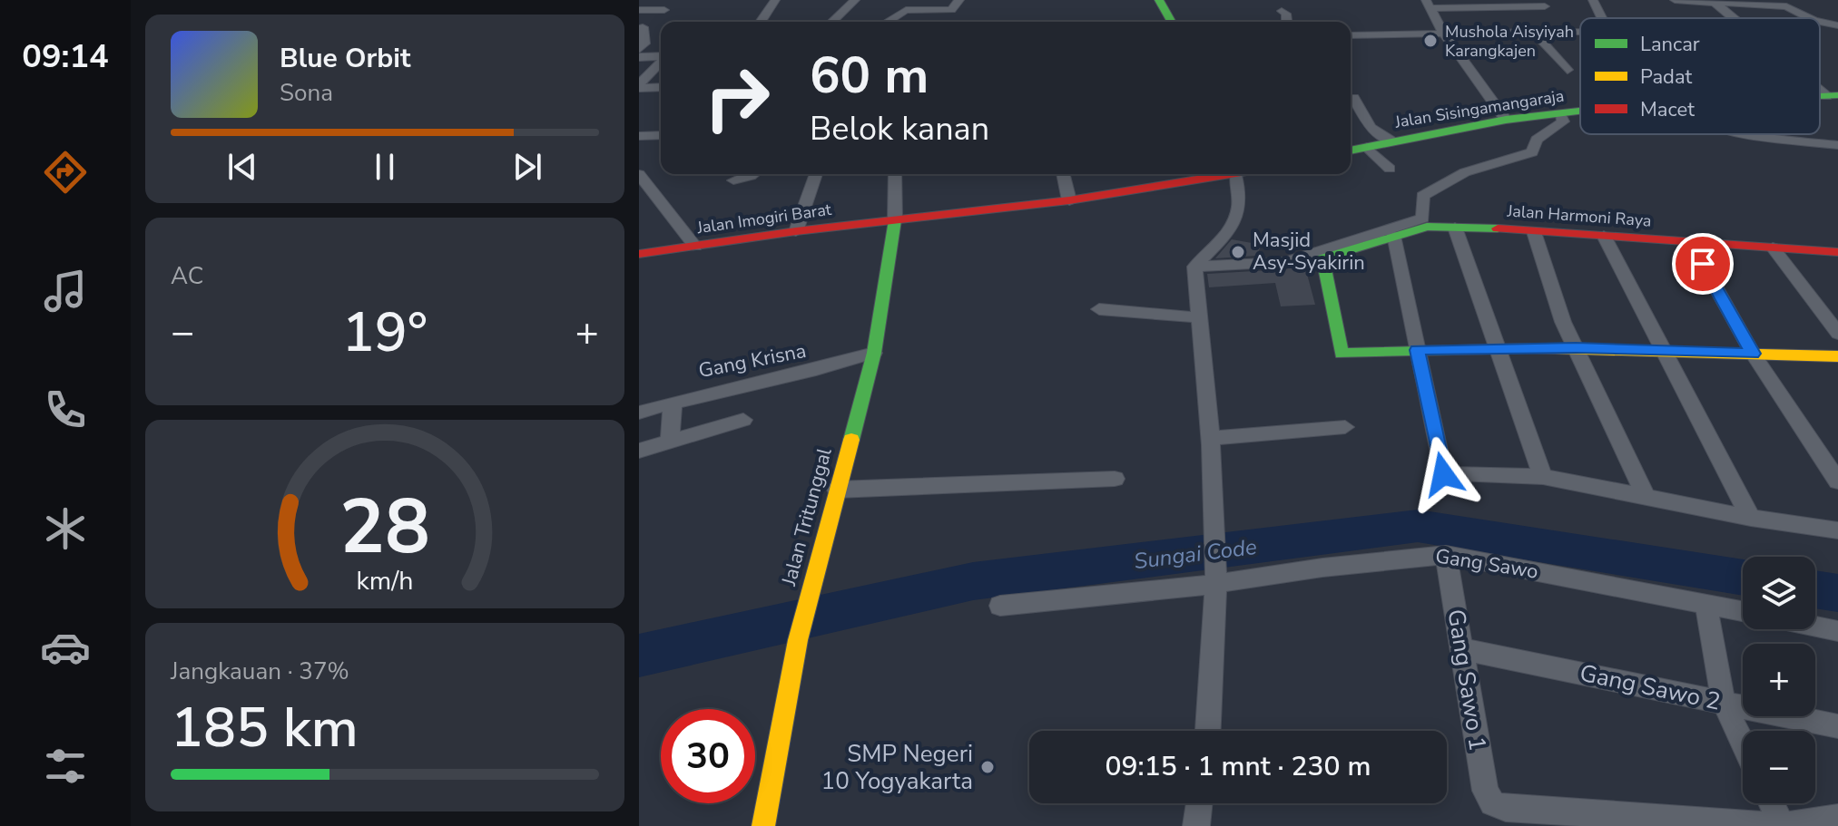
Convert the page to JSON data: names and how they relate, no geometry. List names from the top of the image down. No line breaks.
{"streets":{"main road":["Jalan Sisingamangaraja","Jalan Harmoni Raya","Jalan Imogiri Barat","Jalan Tritunggal"],"street":["Gang Krisna","Gang Sawo","Gang Sawo 1","Gang Sawo 2"]},"crossings":[["Jalan Imogiri Barat","Jalan Tritunggal"],["Gang Krisna","Jalan Tritunggal"],["Gang Sawo","Gang Sawo 1"],["Gang Sawo 1","Gang Sawo 2"]],"water":["Sungai Code"],"places":["Mushola Aisyiyah Karangkajen","Masjid Asy-Syakirin","SMP Negeri 10 Yogyakarta"],"legend":["Lancar","Padat","Macet"],"page":{"tabs":"09:14","turn":["60 m","Belok kanan"],"song":["Blue Orbit","Sona"],"tile":["AC",["Jangkauan · 37%","185 km"]],"heat":["−","19°","+"],"map_buttons":["+","−"],"limit":"30","trip":"09:15 · 1 mnt · 230 m","gauge":["28","km/h"]}}
